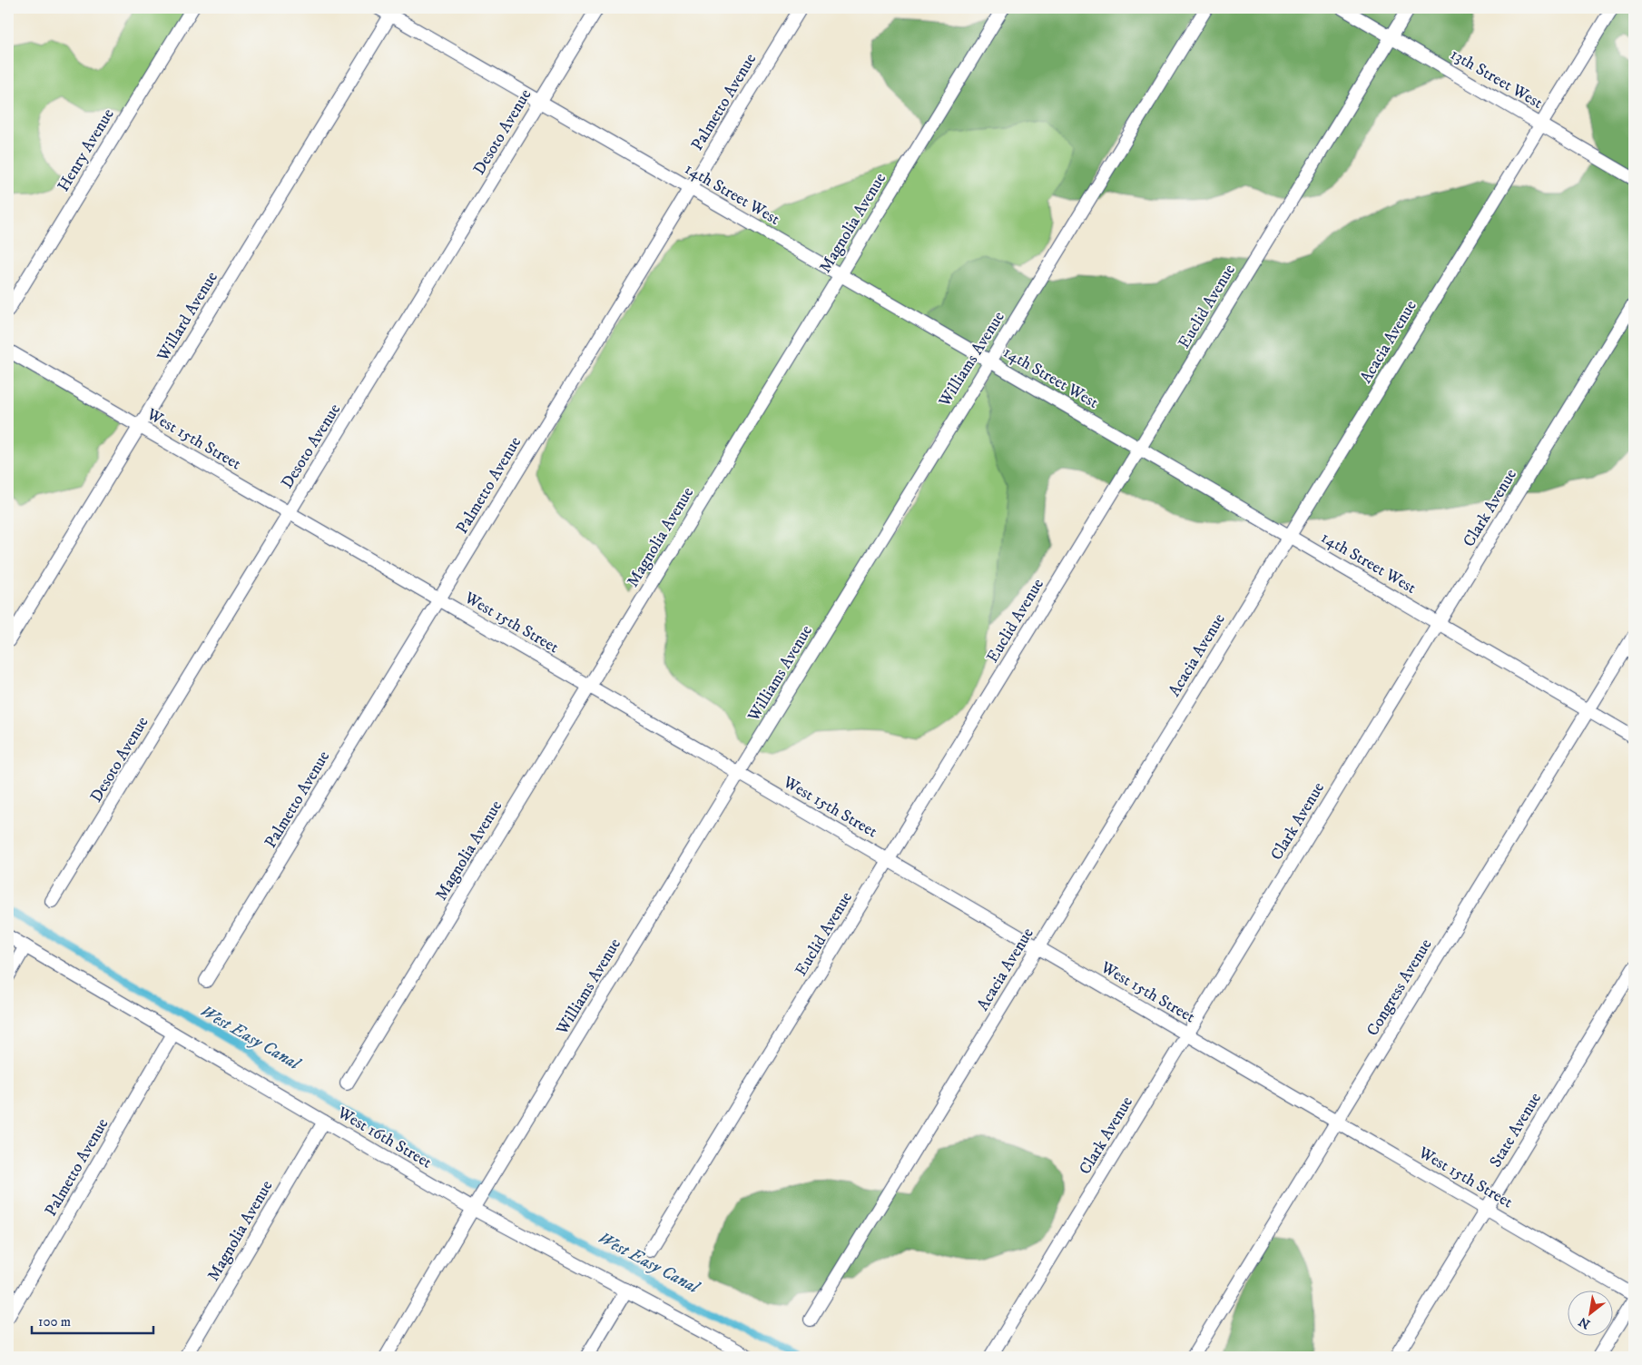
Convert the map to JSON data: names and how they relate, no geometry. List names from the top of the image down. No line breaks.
{"streets":{"street":["13th Street West","Palmetto Avenue","Desoto Avenue","Henry Avenue","14th Street West","Magnolia Avenue","Euclid Avenue","Willard Avenue","Acacia Avenue","Williams Avenue","West 15th Street","Clark Avenue","Congress Avenue","State Avenue","West 16th Street"]},"crossings":[["13th Street West","Euclid Avenue"],["13th Street West","Acacia Avenue"],["Palmetto Avenue","14th Street West"],["Palmetto Avenue","West 15th Street"],["Palmetto Avenue","West 16th Street"],["Desoto Avenue","14th Street West"],["Desoto Avenue","West 15th Street"],["14th Street West","Magnolia Avenue"],["14th Street West","Euclid Avenue"],["14th Street West","Willard Avenue"],["14th Street West","Acacia Avenue"],["14th Street West","Williams Avenue"],["14th Street West","Clark Avenue"],["14th Street West","Congress Avenue"],["Magnolia Avenue","West 15th Street"],["Magnolia Avenue","West 16th Street"],["Euclid Avenue","West 15th Street"],["Willard Avenue","West 15th Street"],["Acacia Avenue","West 15th Street"],["Williams Avenue","West 15th Street"],["Williams Avenue","West 16th Street"],["West 15th Street","Clark Avenue"],["West 15th Street","Congress Avenue"],["West 15th Street","State Avenue"]],"water":["West Easy Canal"],"scale_bar":"100 m","north":"bottom left"}
